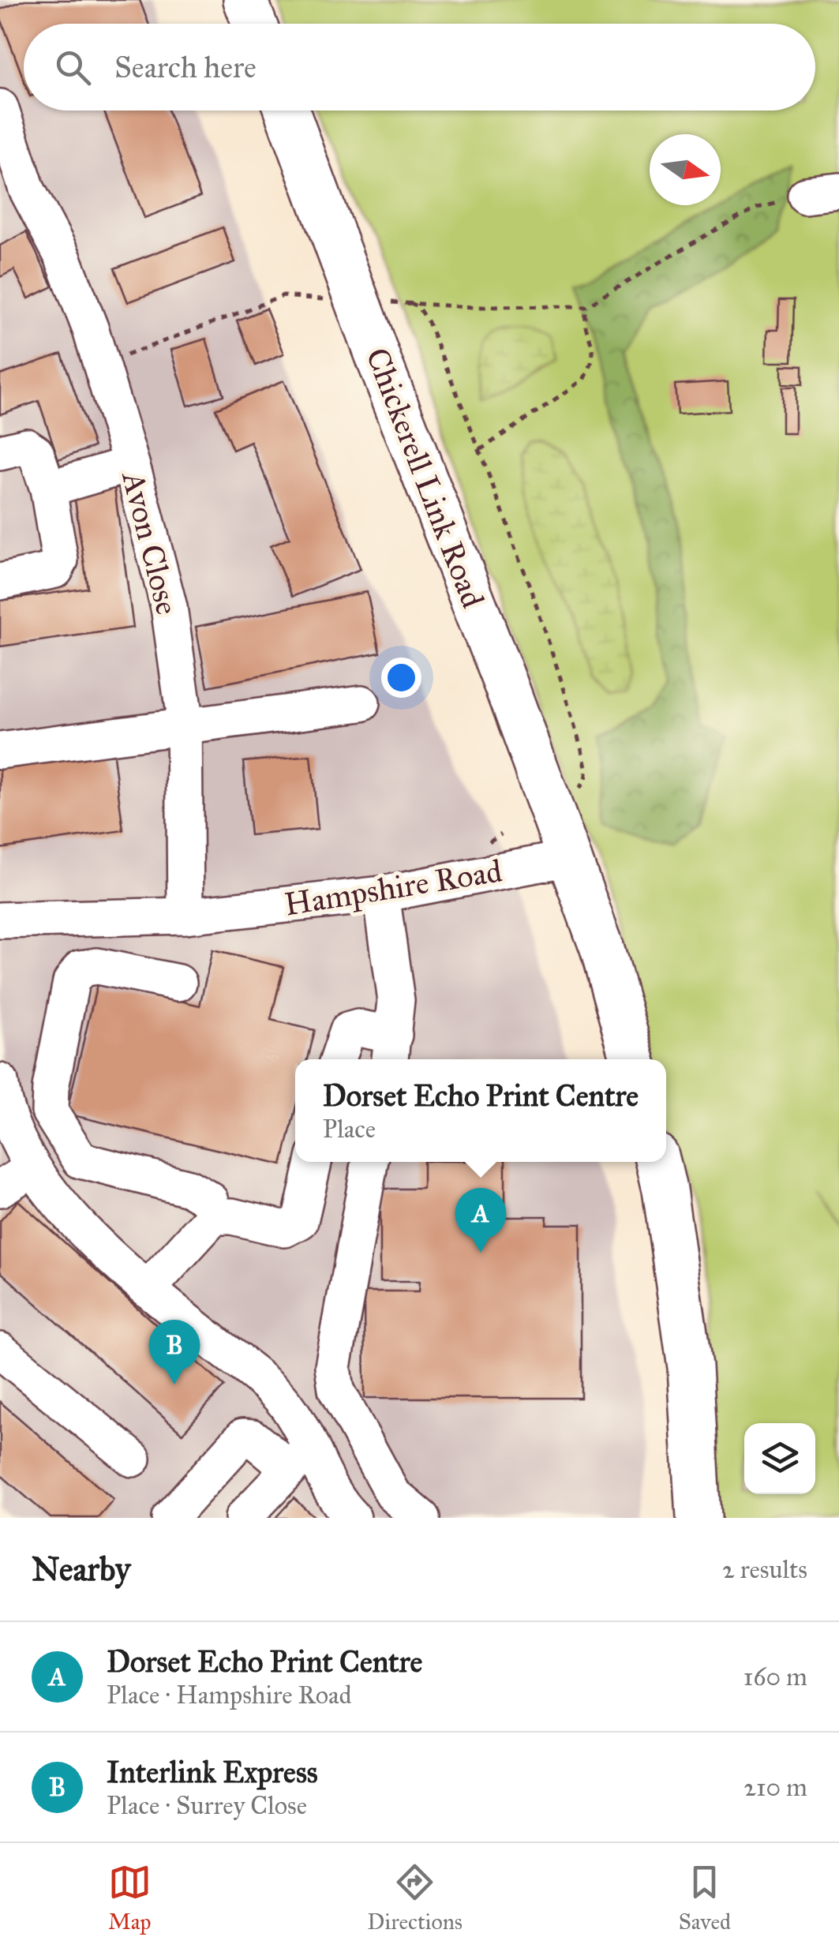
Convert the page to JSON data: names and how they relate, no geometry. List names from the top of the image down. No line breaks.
{"streets":{"main road":["Chickerell Link Road"],"street":["Avon Close","Hampshire Road"]},"crossings":[["Chickerell Link Road","Hampshire Road"],["Avon Close","Hampshire Road"]],"north":"right","page":{"search":"Search here","popup":["Dorset Echo Print Centre","Place"],"pins":["A","B"],"heading":["Nearby","2 results"],"list":[{"mark":"A","name":"Dorset Echo Print Centre","note":"Place · Hampshire Road","value":"160 m"},{"mark":"B","name":"Interlink Express","note":"Place · Surrey Close","value":"210 m"}],"nav":["Map","Directions","Saved"]}}
